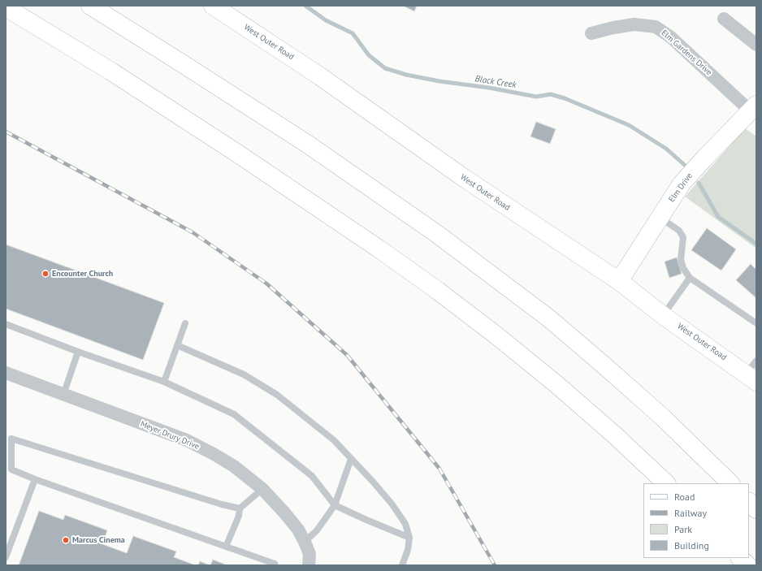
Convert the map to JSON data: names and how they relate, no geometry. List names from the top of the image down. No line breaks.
{"streets":{"main road":["West Outer Road","Elm Drive"],"street":["Elm Gardens Drive","Meyer Drury Drive"]},"crossings":[["West Outer Road","Elm Drive"],["Elm Gardens Drive","Elm Drive"]],"water":["Black Creek"],"places":["Encounter Church","Marcus Cinema"],"legend":["Road","Railway","Park","Building"]}
